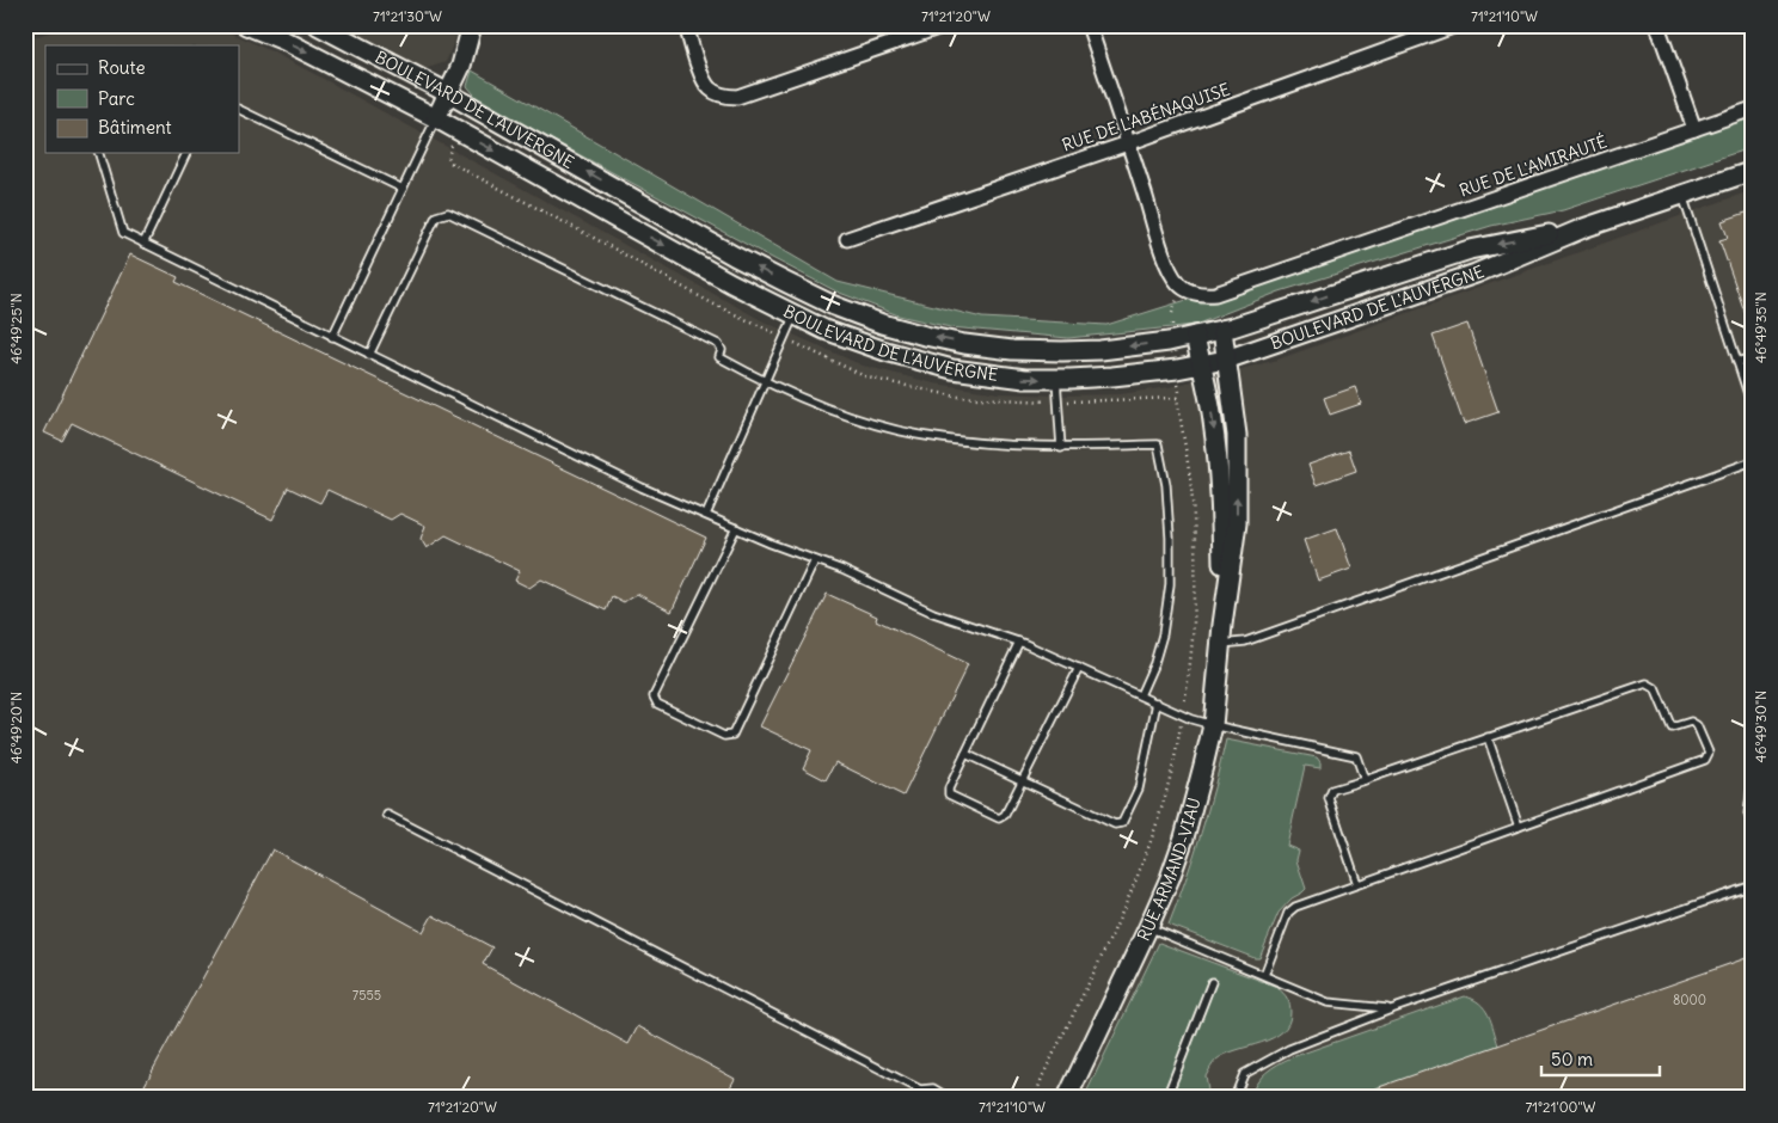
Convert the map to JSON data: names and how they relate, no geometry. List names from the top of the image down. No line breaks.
{"streets":{"main road":["BOULEVARD DE L'AUVERGNE","RUE ARMAND-VIAU"],"street":["RUE DE L'ABÉNAQUISE","RUE DE L'AMIRAUTÉ"]},"crossings":[["BOULEVARD DE L'AUVERGNE","RUE ARMAND-VIAU"]],"house_numbers":["7555","8000"],"legend":["Route","Parc","Bâtiment"],"scale_bar":"50 m","coordinates":["71°21'30\"W","71°21'20\"W","71°21'10\"W","46°49'35\"N","46°49'25\"N","46°49'30\"N","46°49'20\"N","71°21'00\"W"]}
